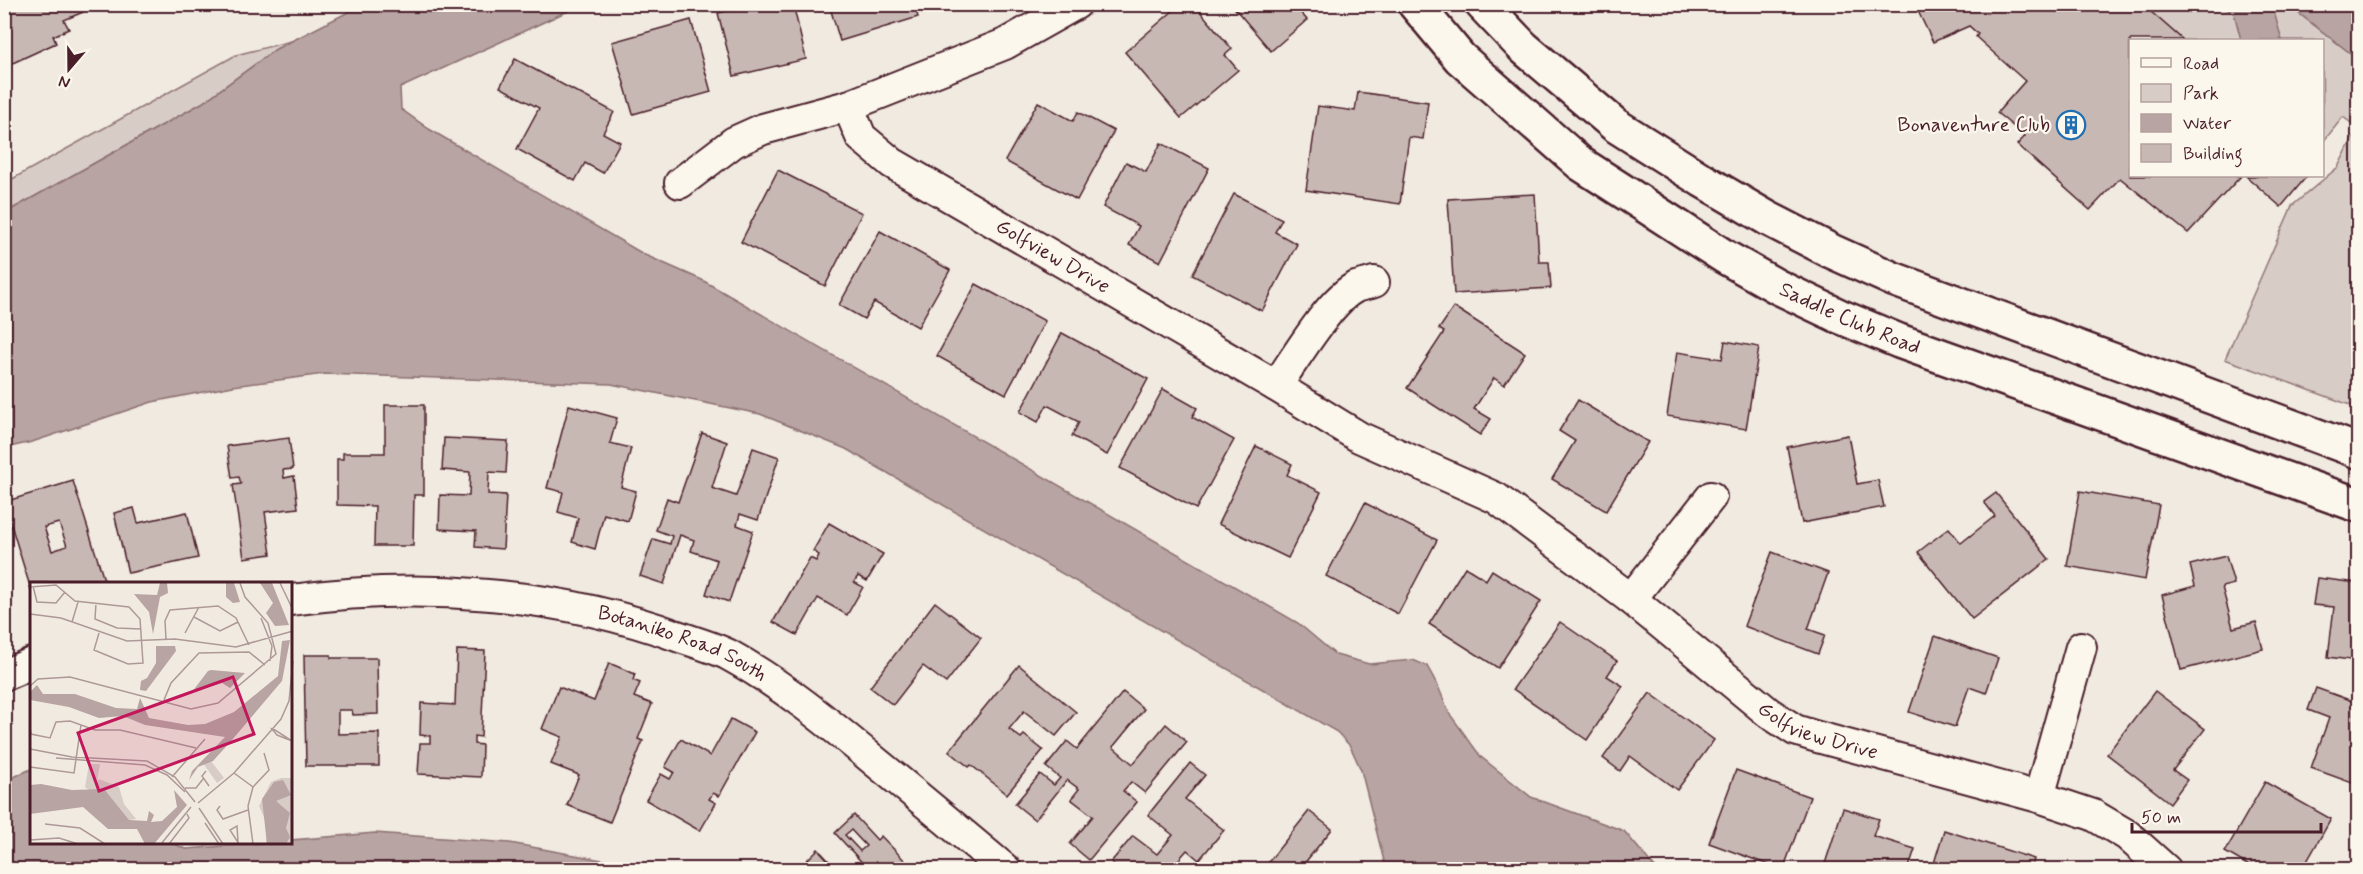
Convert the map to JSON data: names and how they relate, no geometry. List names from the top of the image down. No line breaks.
{"streets":{"street":["Golfview Drive","Saddle Club Road","Botaniko Road South"]},"places":{"building":["Bonaventure Club"]},"legend":["Road","Park","Water","Building"],"scale_bar":"50 m","north":"bottom"}
